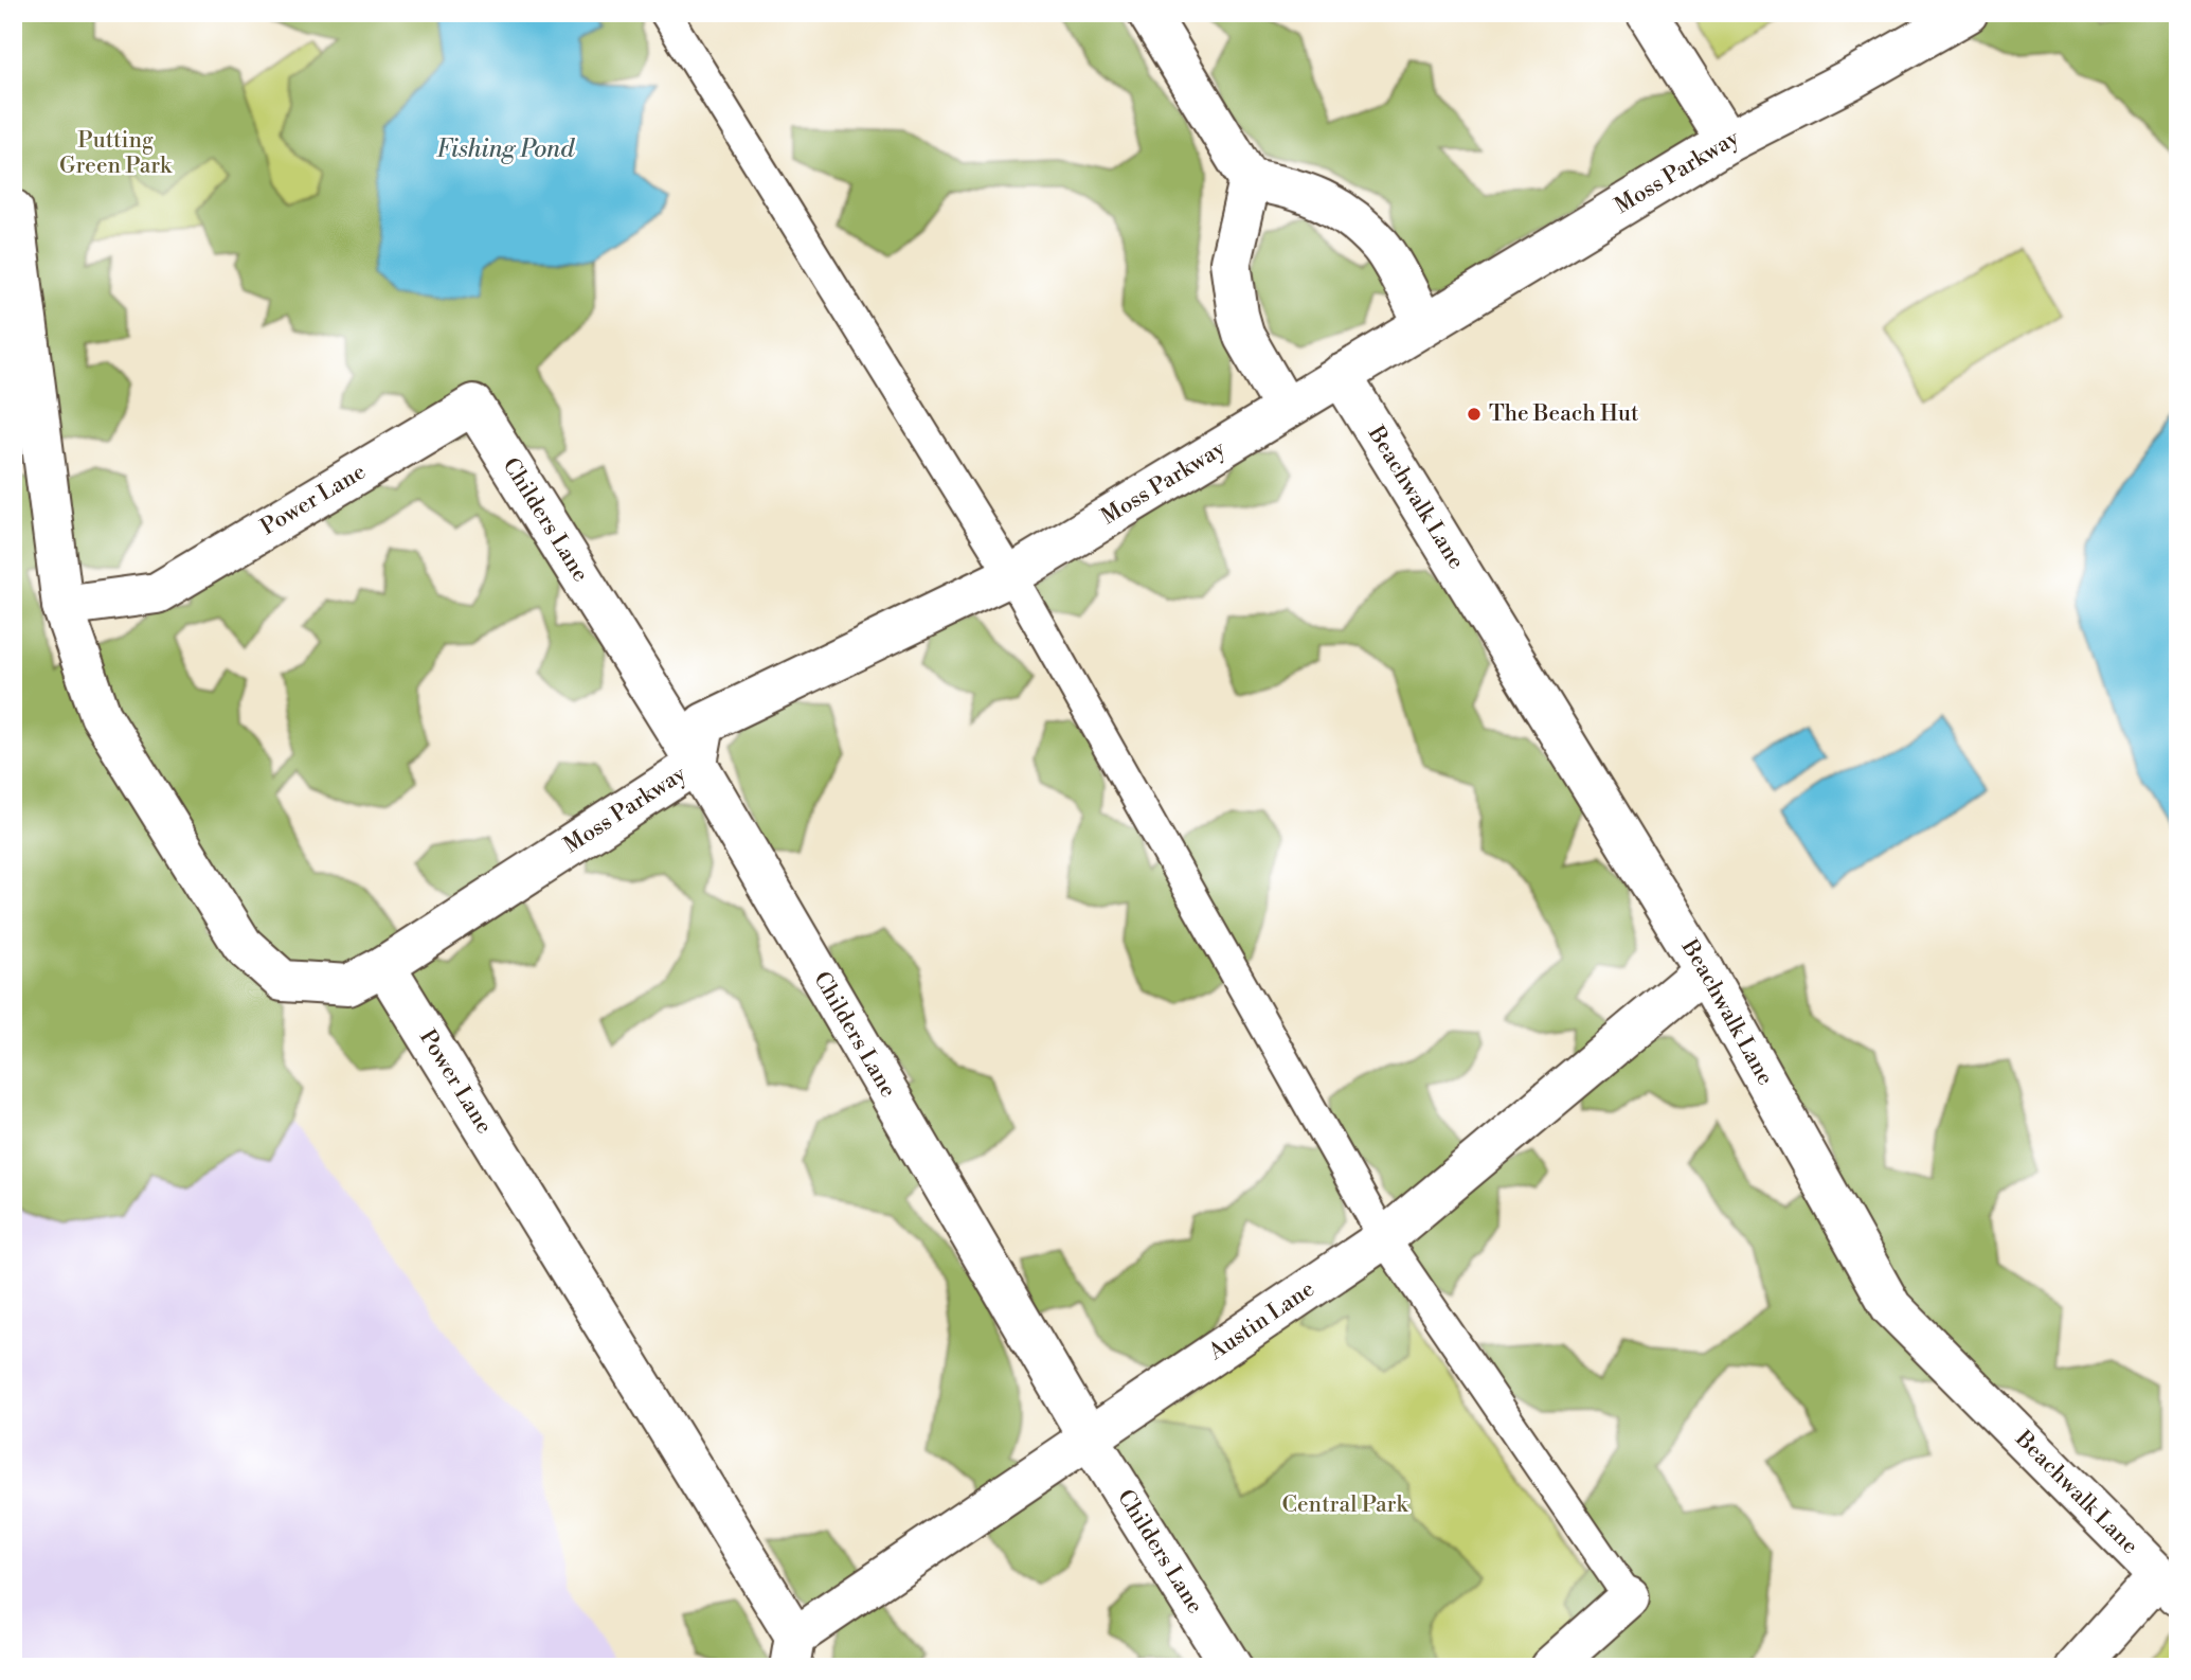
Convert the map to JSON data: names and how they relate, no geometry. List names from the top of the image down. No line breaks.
{"streets":{"street":["Moss Parkway","Beachwalk Lane","Power Lane","Childers Lane","Austin Lane"]},"crossings":[["Moss Parkway","Beachwalk Lane"],["Moss Parkway","Power Lane"],["Moss Parkway","Childers Lane"],["Beachwalk Lane","Austin Lane"],["Power Lane","Childers Lane"],["Power Lane","Austin Lane"],["Childers Lane","Austin Lane"]],"water":["Fishing Pond"],"parks":["Putting Green Park","Central Park"],"places":["The Beach Hut"]}
